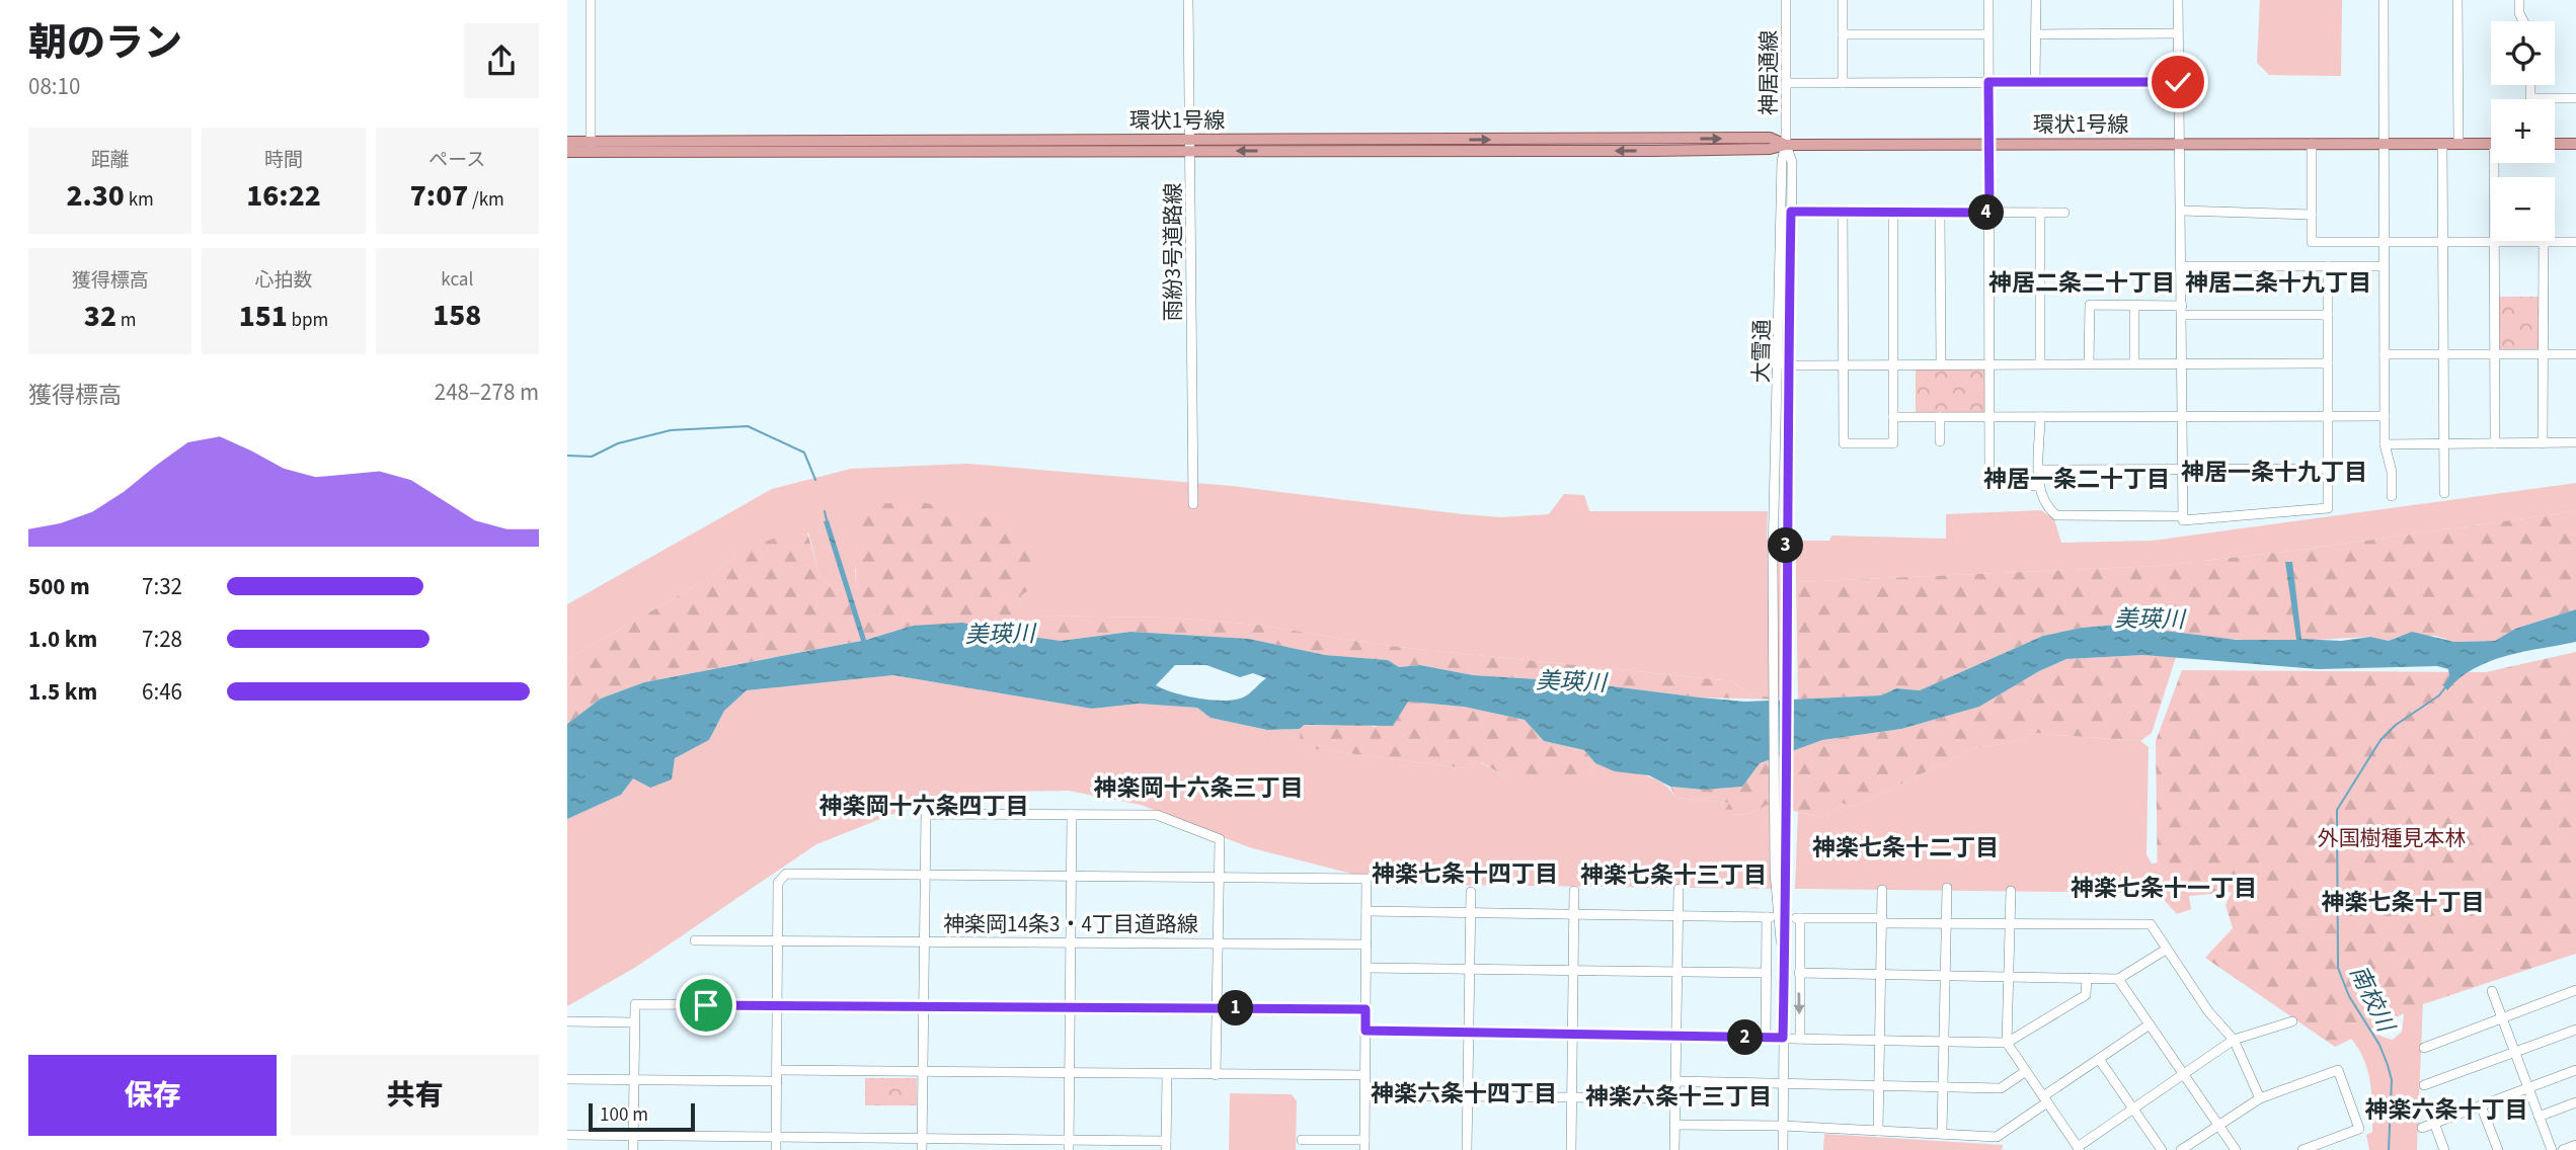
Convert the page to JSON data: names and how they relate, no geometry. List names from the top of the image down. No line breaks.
{"streets":{"main road":["環状1号線"],"street":["神居通線","雨紛3号道路線","大雪通","神楽岡14条3・4丁目道路線"]},"crossings":[["神居通線","環状1号線"],["神居通線","大雪通"],["環状1号線","雨紛3号道路線"],["環状1号線","大雪通"]],"districts":["神居二条二十丁目","神居二条十九丁目","神居一条十九丁目","神居一条二十丁目","神楽岡十六条三丁目","神楽岡十六条四丁目","神楽七条十二丁目","神楽七条十四丁目","神楽七条十三丁目","神楽七条十一丁目","神楽七条十丁目","神楽六条十四丁目","神楽六条十三丁目","神楽六条十丁目"],"water":["美瑛川","南校川"],"parks":["外国樹種見本林"],"scale_bar":"100 m","page":{"heading":["朝のラン","08:10"],"map_buttons":["+","−"],"stats":[["距離","2.30 km"],["時間","16:22"],["ペース","7:07 /km"],["獲得標高","32 m"],["心拍数","151 bpm"],["kcal","158"]],"pins":["4","3","1","2"],"chart":["獲得標高","248–278 m"],"list":[{"name":"500 m","note":"7:32"},{"name":"1.0 km","note":"7:28"},{"name":"1.5 km","note":"6:46"}],"buttons":["保存","共有"],"scale":"100 m"}}
